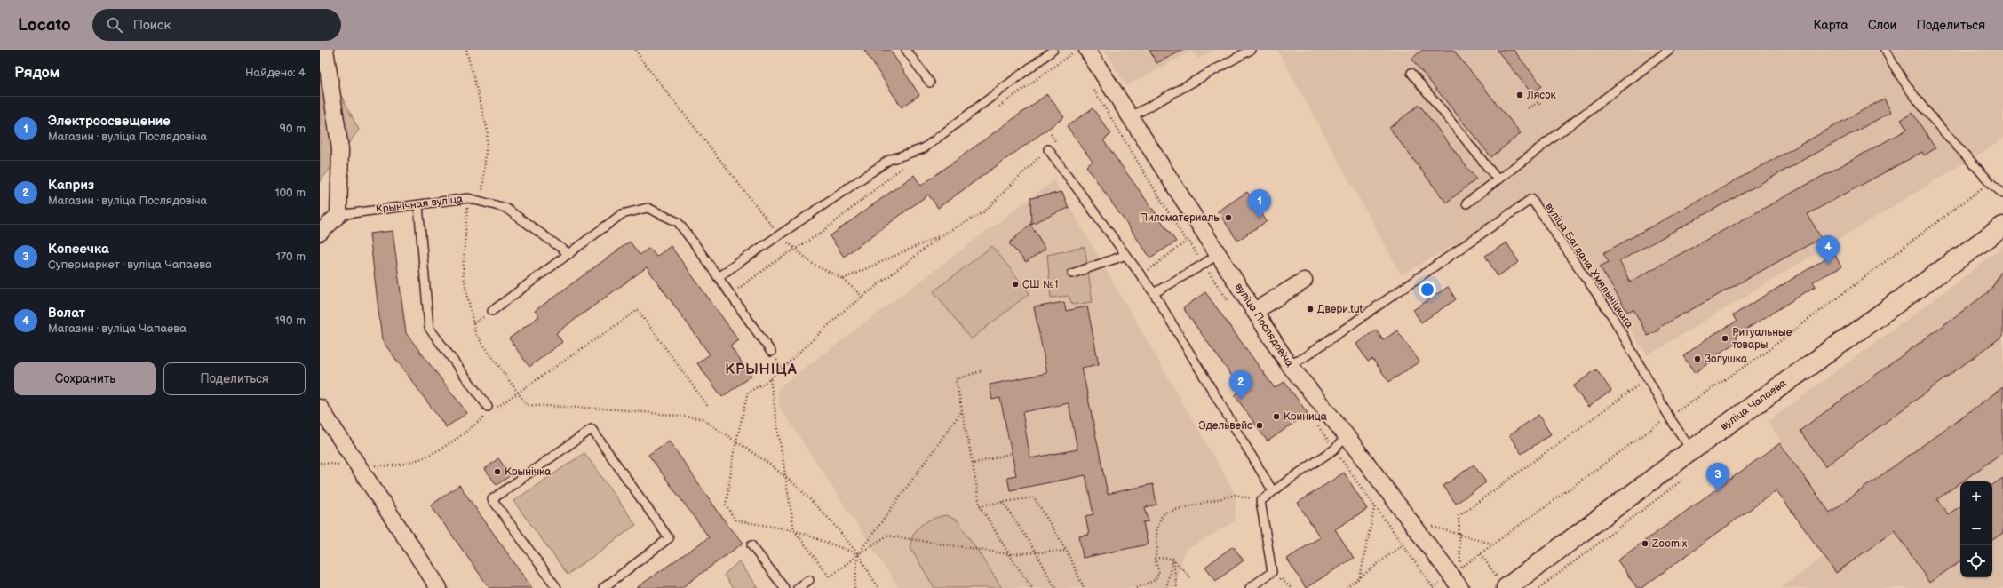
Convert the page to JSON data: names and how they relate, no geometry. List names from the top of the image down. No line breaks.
{"streets":{"main road":["вуліца Чапаева"],"street":["вуліца Послядовіча"],"lane":["Крынічная вуліца","вуліца Багдана Хмяльніцкага"]},"crossings":[["вуліца Багдана Хмяльніцкага","вуліца Послядовіча"],["вуліца Багдана Хмяльніцкага","вуліца Чапаева"]],"districts":["КРЫНІЦА"],"places":["Лясок","Пиломатериалы","СШ №1","Двери.tut","Ритуальные товары","Золушка","Криница","Эдельвейс","Крынічка","Zoomix"],"page":{"header":"Locato","search":"Поиск","nav":["Карта","Слои","Поделиться"],"heading":["Рядом","Найдено: 4"],"list":[{"mark":"1","name":"Электроосвещение","note":"Магазин · вуліца Послядовіча","value":"90 m"},{"mark":"2","name":"Каприз","note":"Магазин · вуліца Послядовіча","value":"100 m"},{"mark":"3","name":"Копеечка","note":"Супермаркет · вуліца Чапаева","value":"170 m"},{"mark":"4","name":"Волат","note":"Магазин · вуліца Чапаева","value":"190 m"}],"pins":["1","4","2","3"],"buttons":["Сохранить","Поделиться"],"map_buttons":["+","−"]}}
